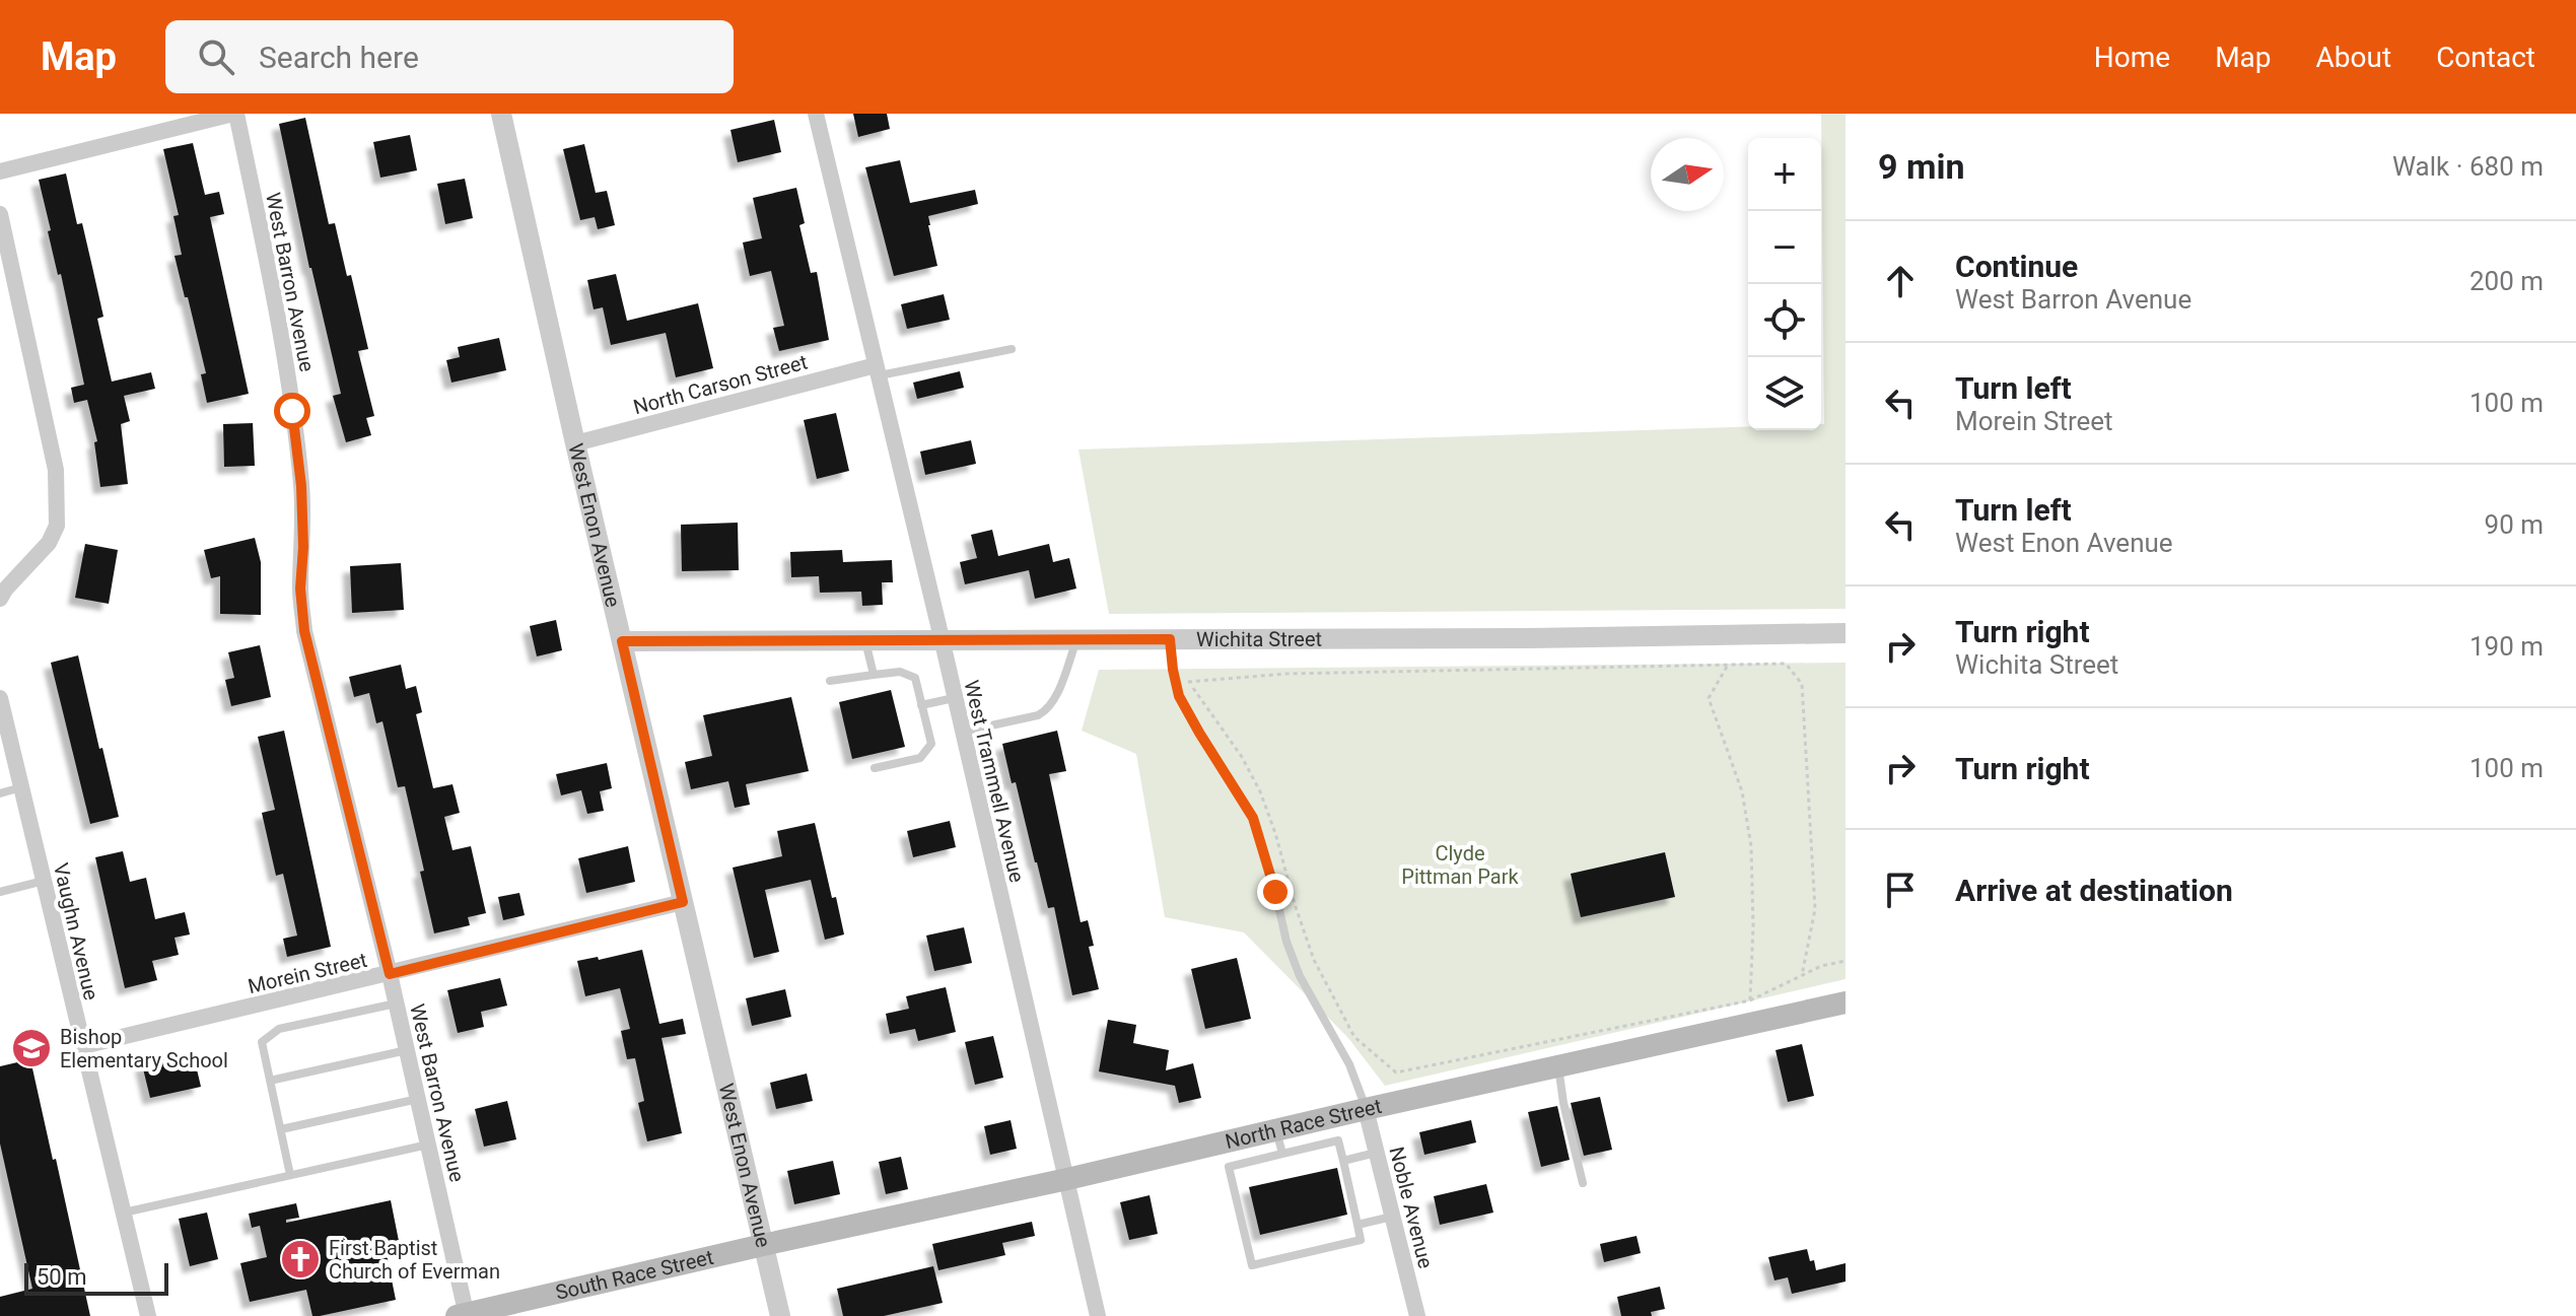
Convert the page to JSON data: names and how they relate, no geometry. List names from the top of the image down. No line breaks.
{"streets":{"main road":["North Race Street","South Race Street"],"street":["West Barron Avenue","North Carson Street","West Enon Avenue","Wichita Street","West Trammell Avenue","Vaughn Avenue","Morein Street","Noble Avenue"]},"crossings":[["West Barron Avenue","Morein Street"],["West Barron Avenue","South Race Street"],["North Carson Street","West Enon Avenue"],["North Carson Street","West Trammell Avenue"],["West Enon Avenue","Wichita Street"],["West Enon Avenue","Morein Street"],["West Enon Avenue","North Race Street"],["West Enon Avenue","South Race Street"],["Wichita Street","West Trammell Avenue"],["West Trammell Avenue","North Race Street"],["Vaughn Avenue","Morein Street"],["North Race Street","Noble Avenue"],["North Race Street","South Race Street"]],"parks":["Clyde Pittman Park"],"places":{"school or university":["Bishop Elementary School"],"church":["First Baptist Church of Everman"]},"scale_bar":"50 m","north":"right","page":{"header":"Map","search":"Search here","nav":["Home","Map","About","Contact"],"heading":["9 min","Walk · 680 m"],"map_buttons":["+","−"],"list":[["Continue","West Barron Avenue","200 m"],["Turn left","Morein Street","100 m"],["Turn left","West Enon Avenue","90 m"],["Turn right","Wichita Street","190 m"],["Turn right","100 m"],"Arrive at destination"],"scale":"50 m"}}
